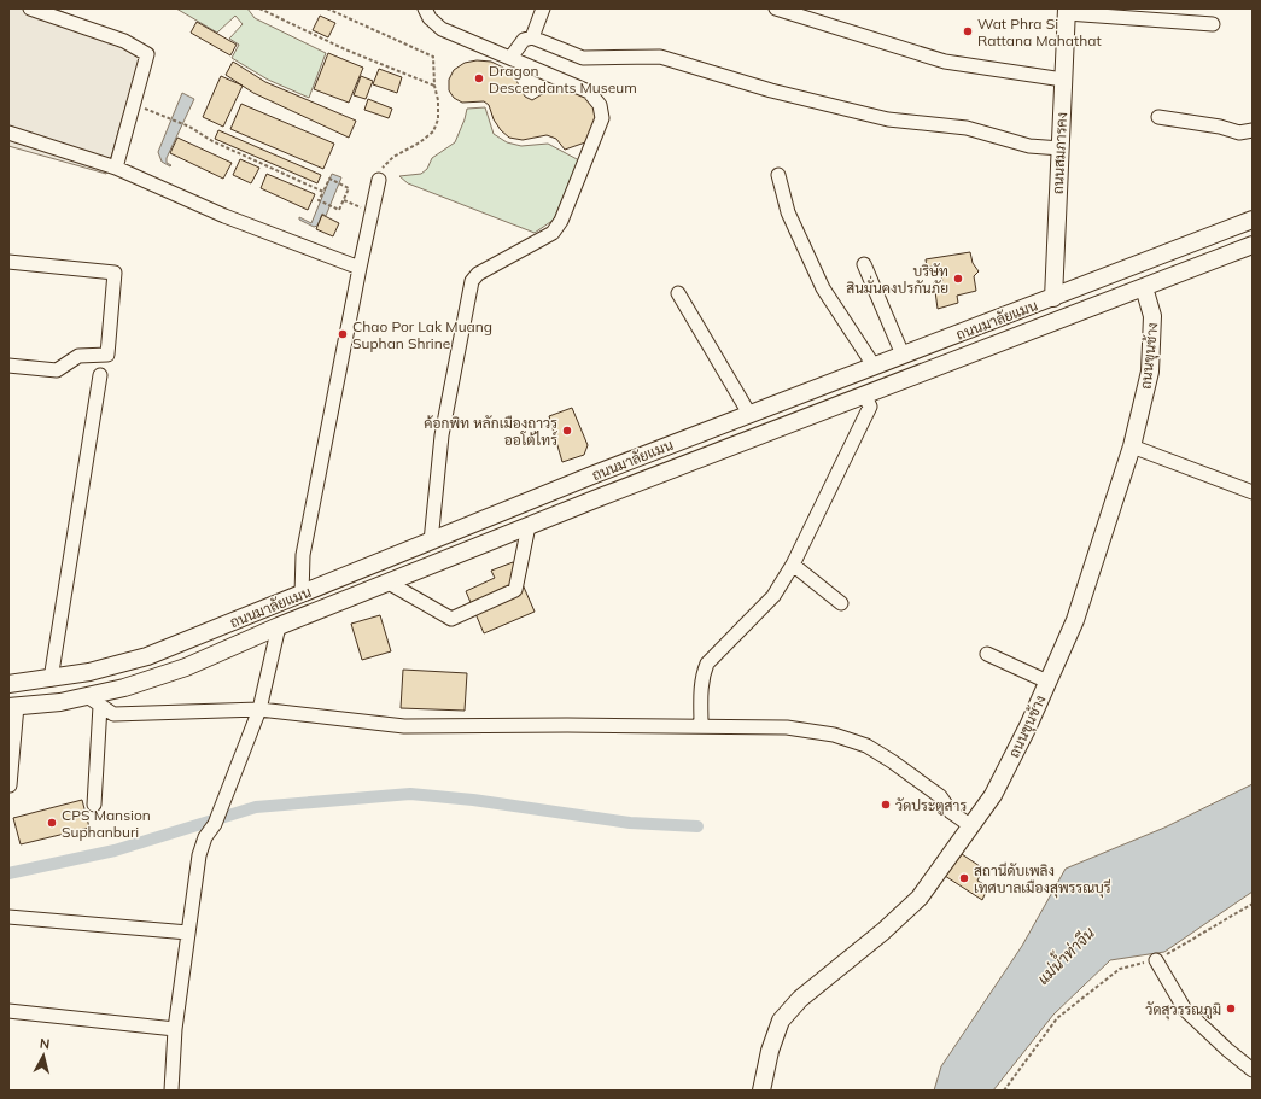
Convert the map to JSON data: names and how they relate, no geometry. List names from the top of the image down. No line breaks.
{"streets":{"main road":["ถนนสมภารคง","ถนนมาลัยแมน","ถนนขุนช้าง"]},"crossings":[["ถนนสมภารคง","ถนนมาลัยแมน"],["ถนนมาลัยแมน","ถนนขุนช้าง"]],"water":["แม่น้ำท่าจีน"],"places":["Wat Phra Si Rattana Mahathat","Dragon Descendants Museum","บริษัท สินมั่นคงปรกันภัย","Chao Por Lak Muang Suphan Shrine","ค้อกพิท หลักเมืองถาวร ออโต้ไทร์","วัดประตูสาร","CPS Mansion Suphanburi","สถานีดับเพลิง เทศบาลเมืองสุพรรณบุรี","วัดสุวรรณภูมิ"],"north":"top"}
